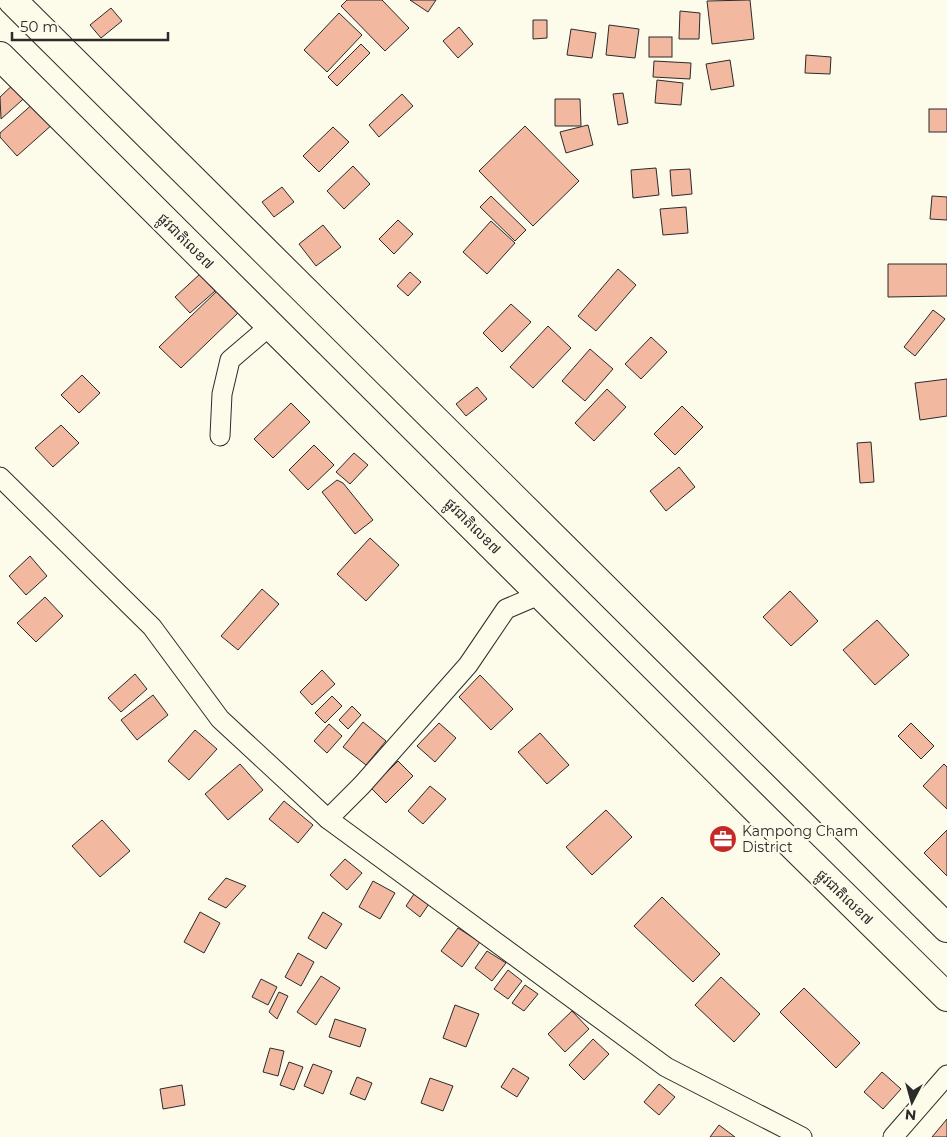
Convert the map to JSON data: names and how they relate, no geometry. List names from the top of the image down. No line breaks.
{"streets":{"highway":["ផ្លូវជាតិលេខ៧"]},"places":{"office":["Kampong Cham District"]},"scale_bar":"50 m","north":"bottom"}
